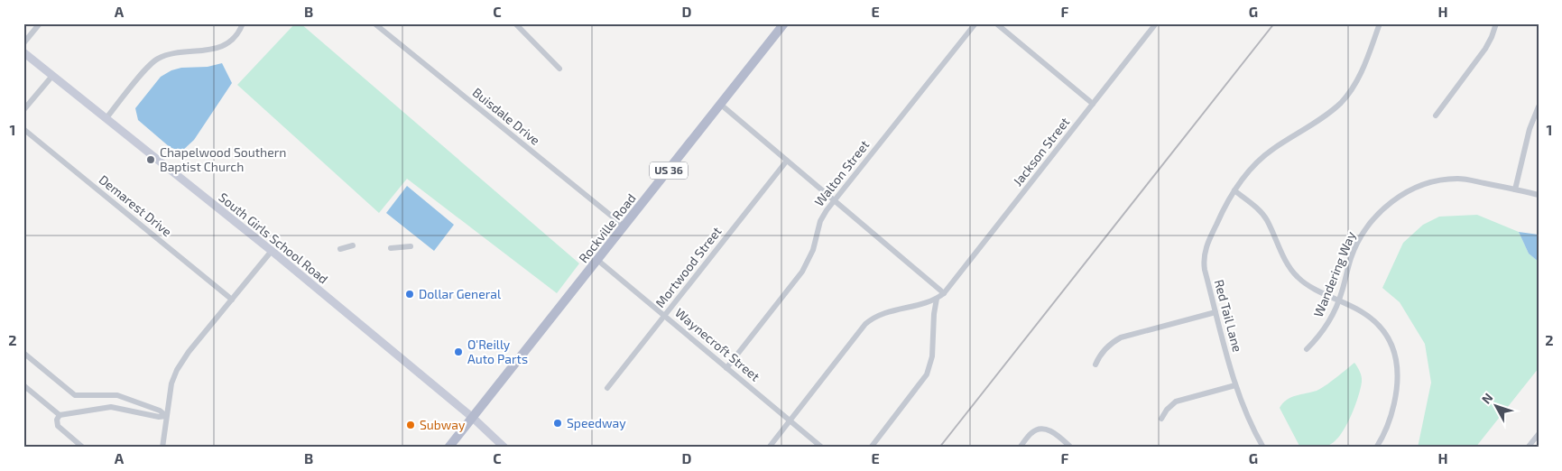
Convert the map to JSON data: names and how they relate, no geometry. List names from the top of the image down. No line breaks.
{"streets":{"main road":["US 36","Rockville Road","South Girls School Road"],"street":["Buisdale Drive","Jackson Street","Walton Street","Demarest Drive","Mortwood Street","Wandering Way","Red Tail Lane","Waynecroft Street"]},"crossings":[["Buisdale Drive","Rockville Road"],["Walton Street","Waynecroft Street"],["Rockville Road","South Girls School Road"],["Rockville Road","Waynecroft Street"],["Mortwood Street","Waynecroft Street"]],"places":["Chapelwood Southern Baptist Church","Dollar General","O'Reilly Auto Parts","Speedway","Subway"],"north":"top left","grid":{"columns":["A","B","C","D","E","F","G","H"],"rows":["1","2"]}}
